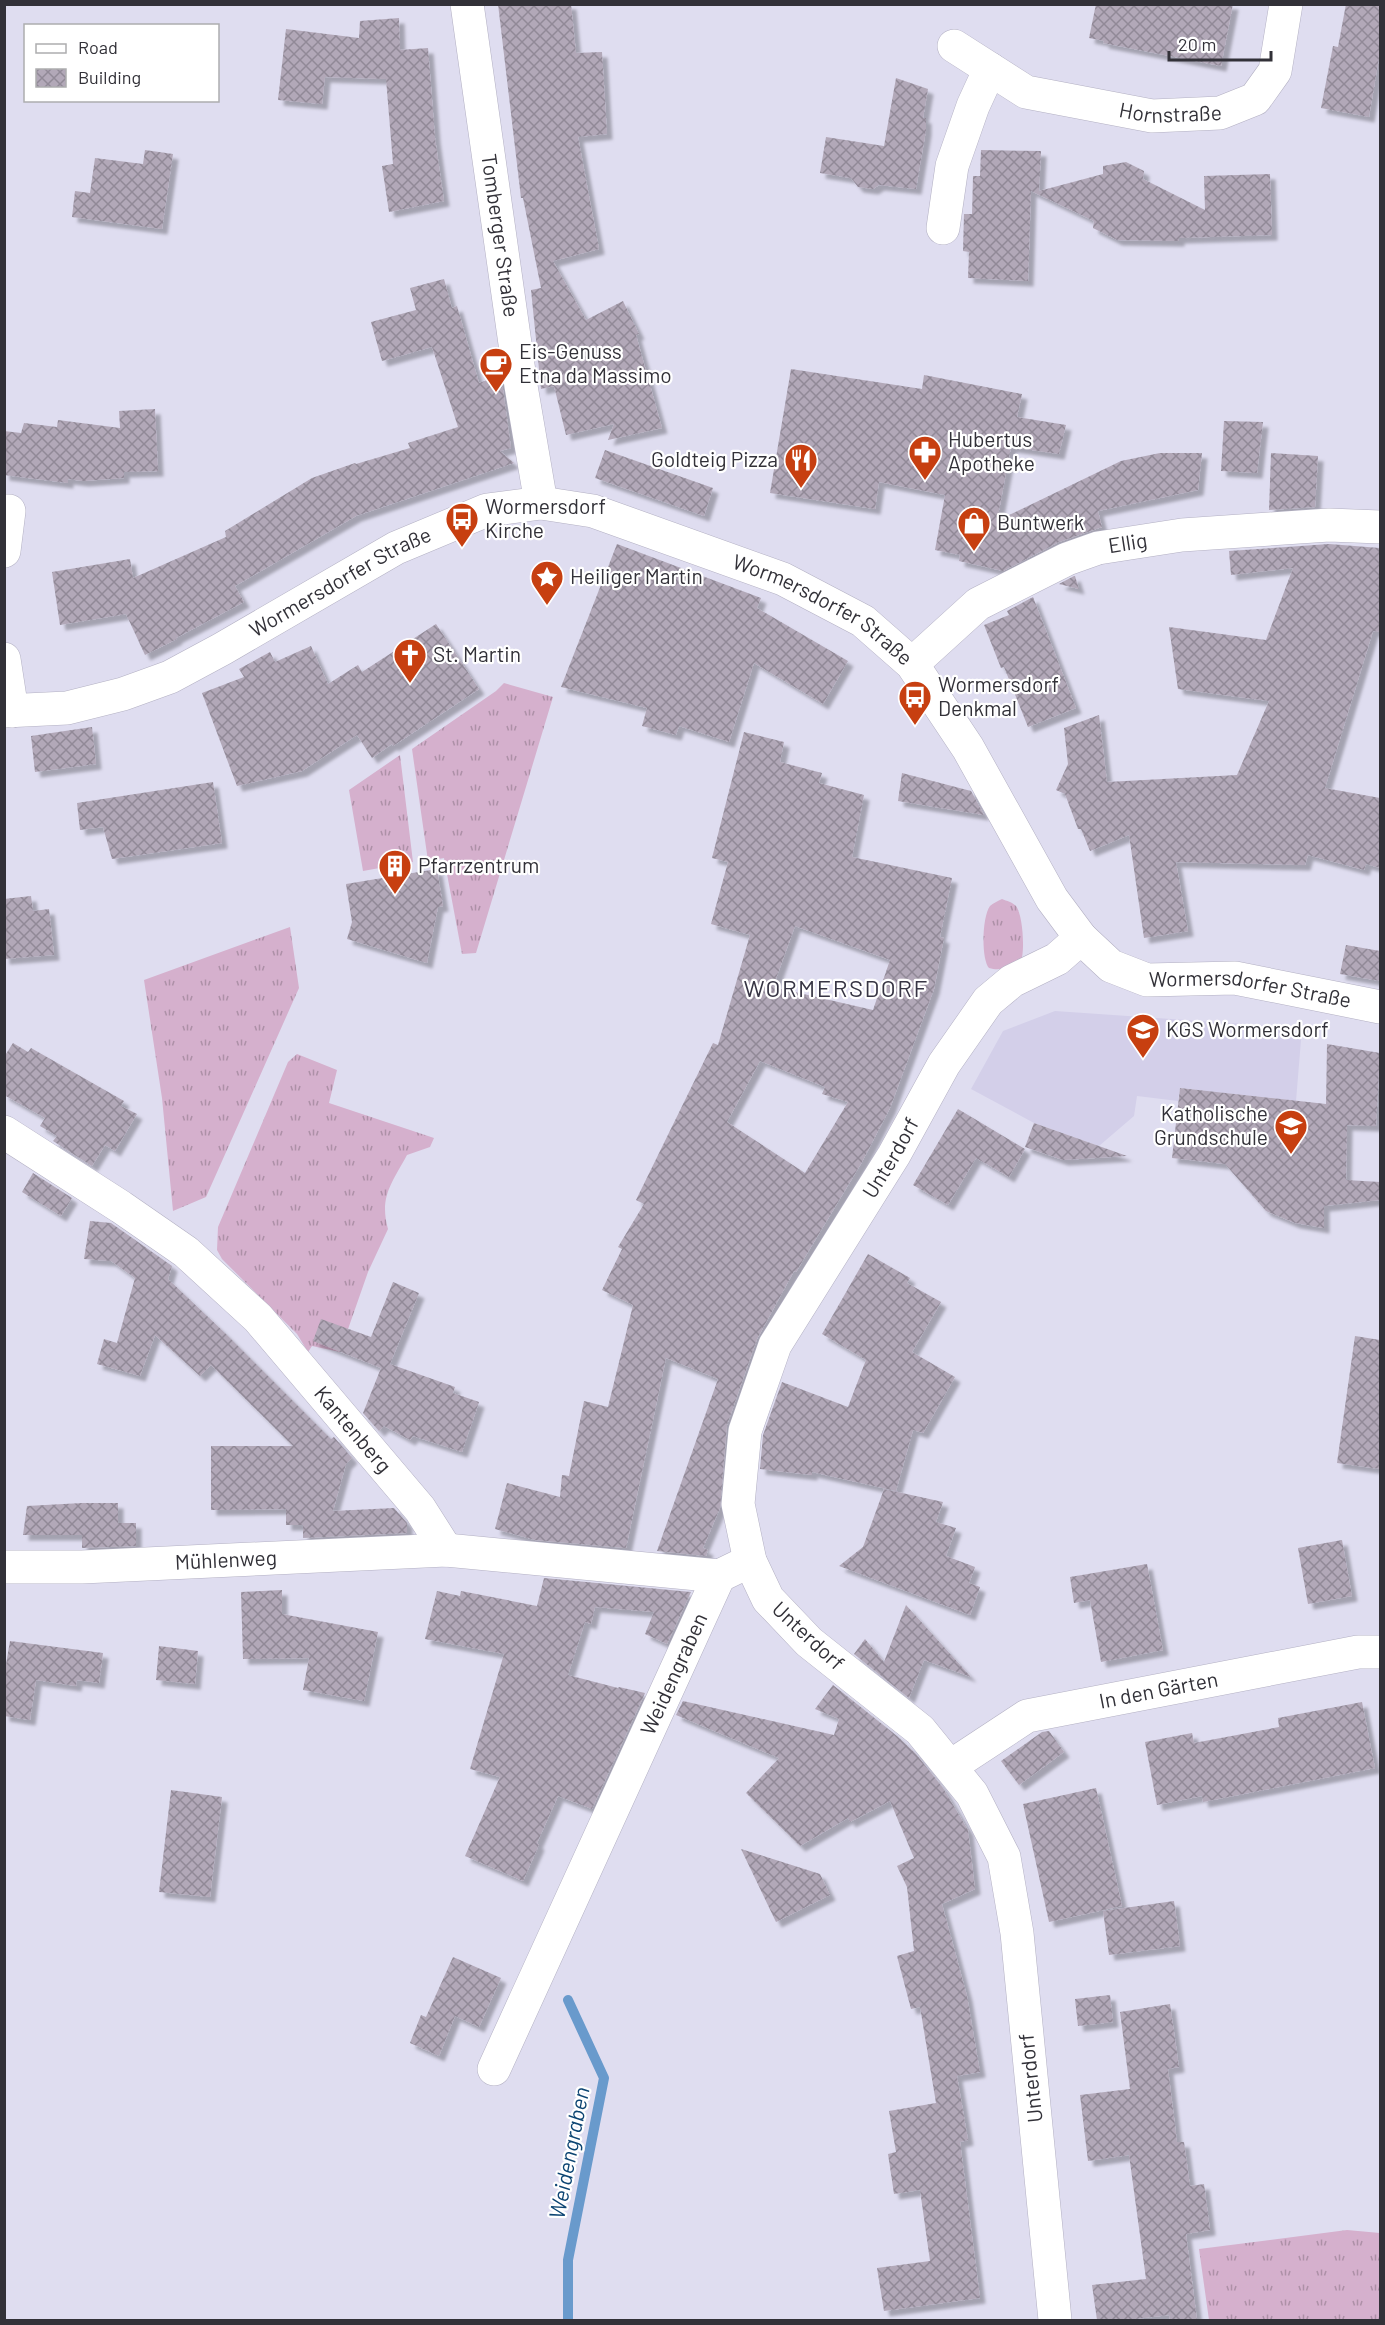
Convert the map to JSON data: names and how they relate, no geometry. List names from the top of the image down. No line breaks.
{"streets":{"street":["Hornstraße","Tomberger Straße","Ellig","Wormersdorfer Straße","Unterdorf","Kantenberg","Mühlenweg","Weidengraben","In den Gärten"]},"crossings":[["Tomberger Straße","Wormersdorfer Straße"],["Ellig","Wormersdorfer Straße"],["Wormersdorfer Straße","Unterdorf"],["Unterdorf","In den Gärten"],["Kantenberg","Mühlenweg"]],"districts":["WORMERSDORF"],"water":["Weidengraben"],"places":{"cafe":["Eis-Genuss Etna da Massimo"],"pharmacy":["Hubertus Apotheke"],"restaurant":["Goldteig Pizza"],"bus stop":["Wormersdorf Kirche","Wormersdorf Denkmal"],"shop":["Buntwerk"],"place":["Heiliger Martin"],"church":["St. Martin"],"building":["Pfarrzentrum"],"school or university":["KGS Wormersdorf","Katholische Grundschule"]},"legend":["Road","Building"],"scale_bar":"20 m"}
